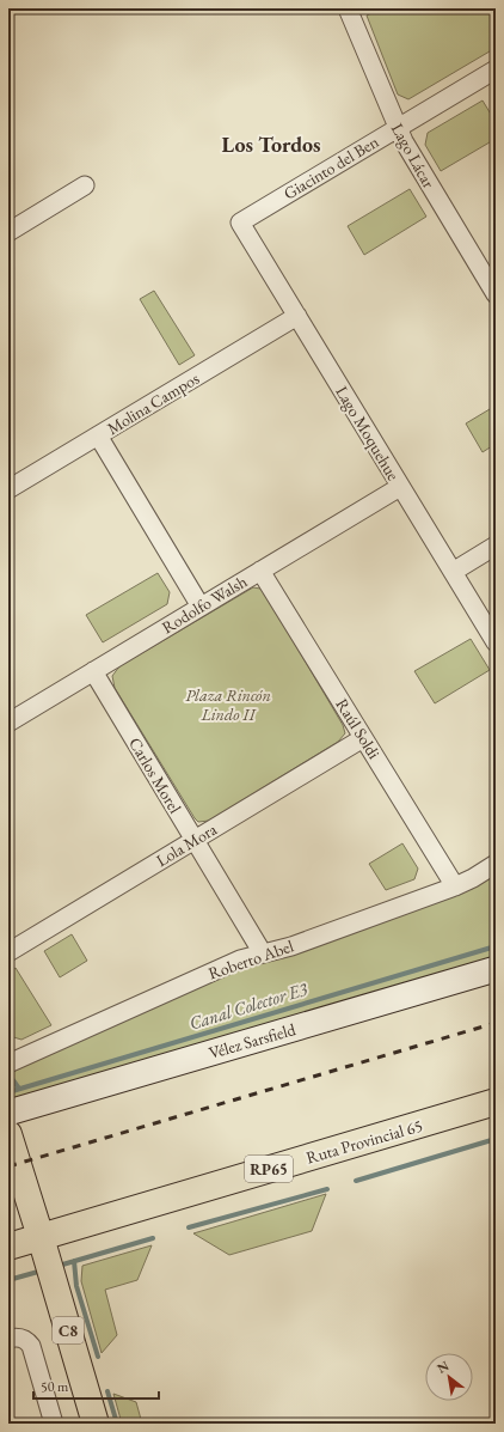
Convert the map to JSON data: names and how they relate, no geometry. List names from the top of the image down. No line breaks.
{"streets":{"main road":["Ruta Provincial 65","RP65","C8"],"street":["Lago Lácar","Giacinto del Ben","Molina Campos","Lago Moquehue","Rodolfo Walsh","Raúl Soldi","Carlos Morel","Lola Mora","Roberto Abel","Vélez Sarsfield"]},"crossings":[["Lago Lácar","Giacinto del Ben"],["Giacinto del Ben","Lago Moquehue"],["Molina Campos","Lago Moquehue"],["Lago Moquehue","Rodolfo Walsh"],["Rodolfo Walsh","Raúl Soldi"],["Rodolfo Walsh","Carlos Morel"],["Raúl Soldi","Lola Mora"],["Raúl Soldi","Roberto Abel"],["Carlos Morel","Lola Mora"],["Carlos Morel","Roberto Abel"],["Ruta Provincial 65","RP65"],["Ruta Provincial 65","C8"],["RP65","C8"]],"districts":["Los Tordos"],"water":["Canal Colector E3"],"parks":["Plaza Rincón Lindo II"],"scale_bar":"50 m","north":"top left"}
